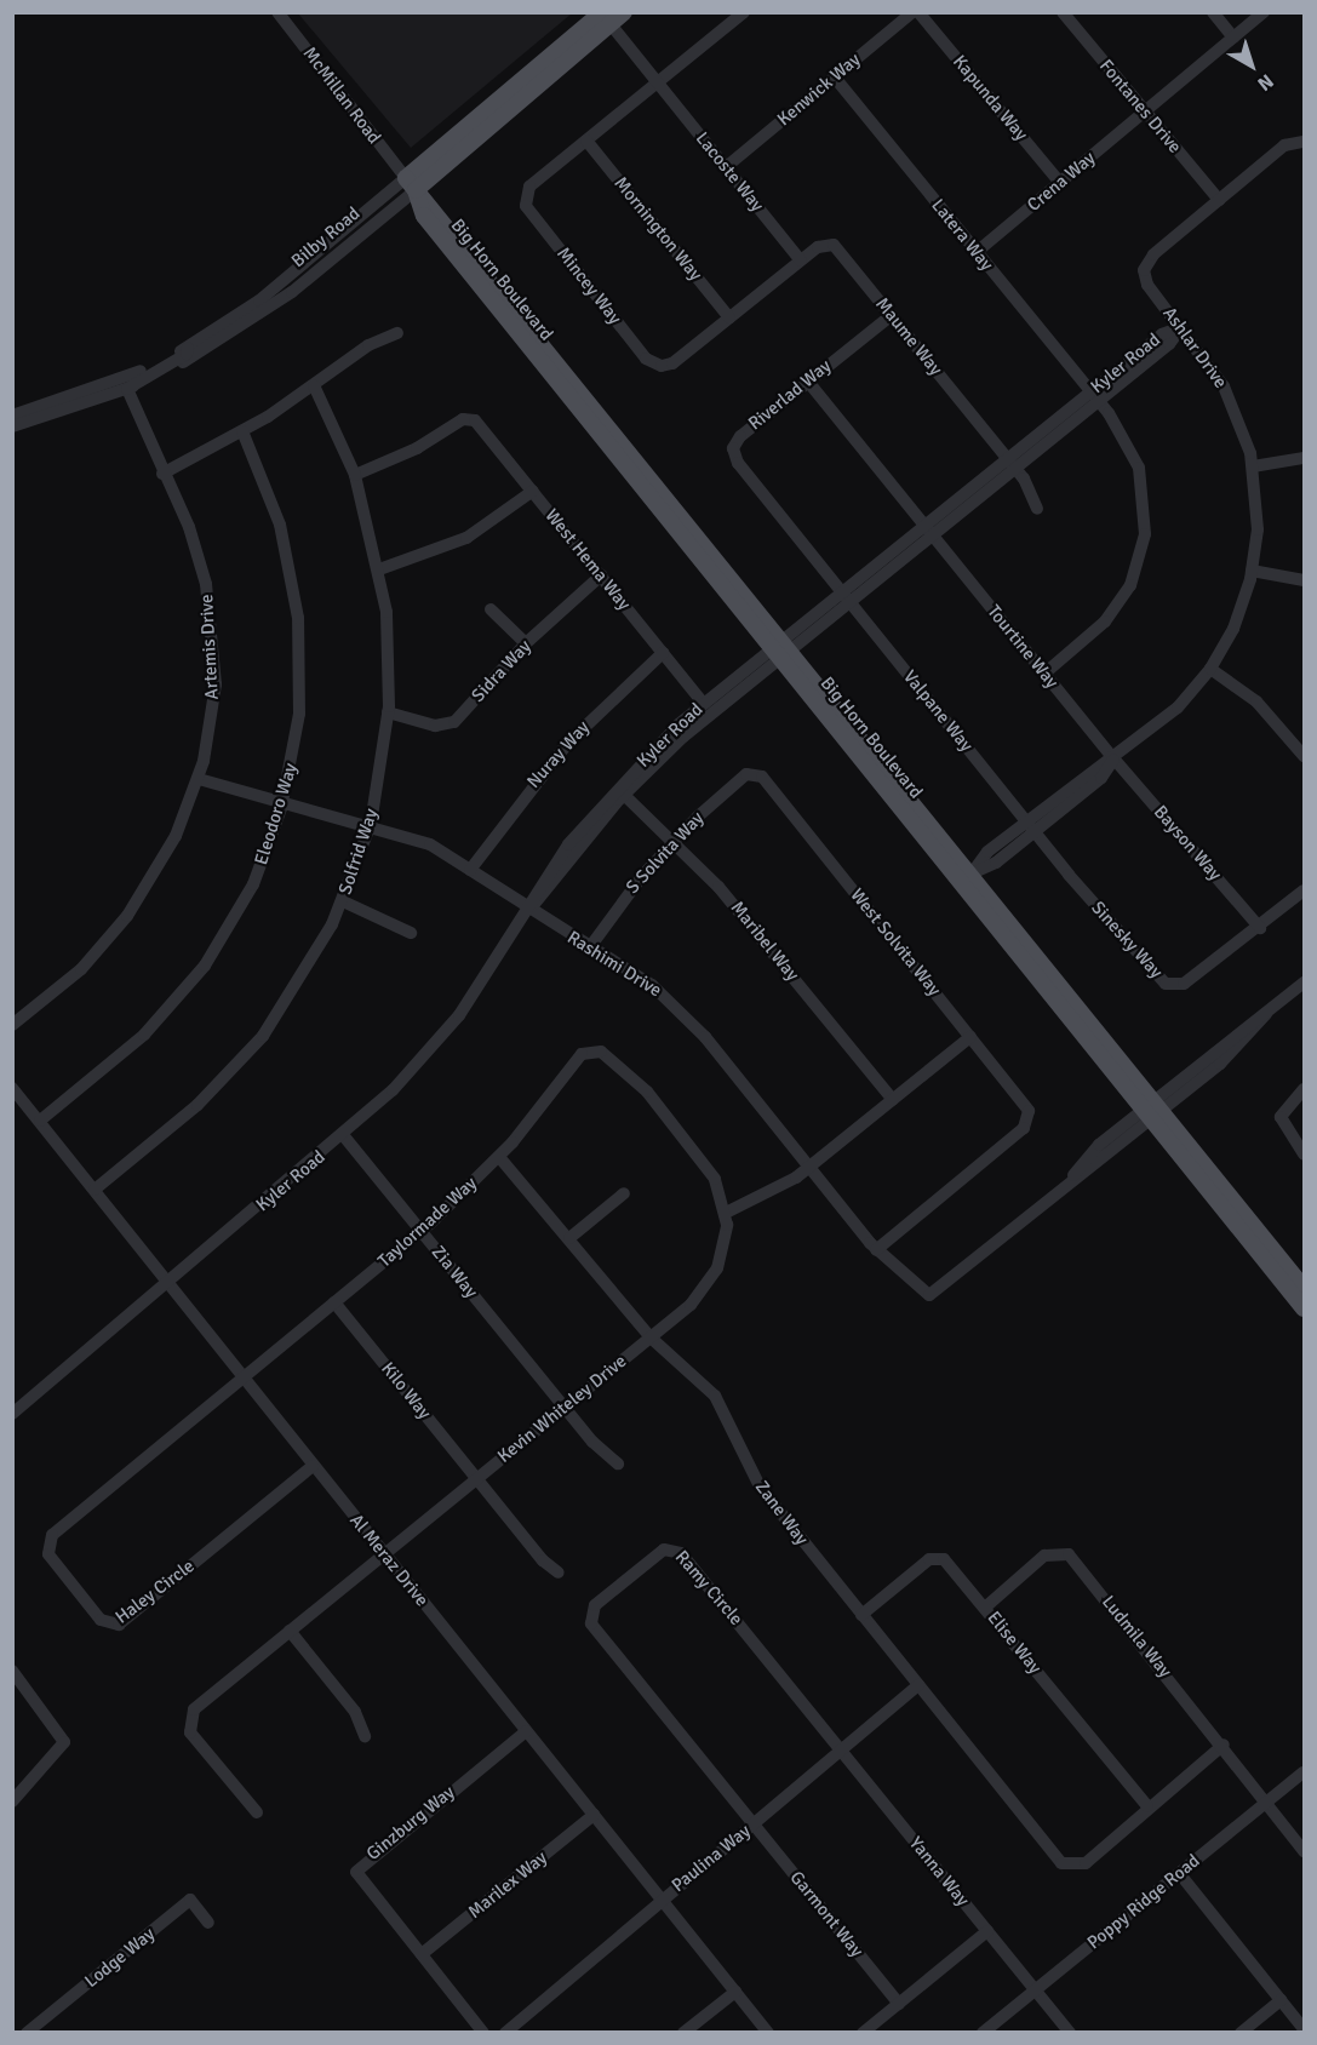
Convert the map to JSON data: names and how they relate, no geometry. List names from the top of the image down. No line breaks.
{"streets":{"main road":["Bilby Road","Big Horn Boulevard"],"street":["Kenwick Way","McMillan Road","Kapunda Way","Fontanes Drive","Lacoste Way","Crena Way","Mornington Way","Latera Way","Mincey Way","Maume Way","Ashlar Drive","Kyler Road","Riverlad Way","West Hema Way","Artemis Drive","Tourtine Way","Sidra Way","Valpane Way","Nuray Way","Eleodoro Way","Bayson Way","Solfrid Way","S Solvita Way","Sinesky Way","Maribel Way","West Solvita Way","Rashimi Drive","Taylormade Way","Zia Way","Kilo Way","Kevin Whiteley Drive","Zane Way","Al Meraz Drive","Ramy Circle","Haley Circle","Ludmila Way","Elise Way","Ginzburg Way","Paulina Way","Yanna Way","Marilex Way","Poppy Ridge Road","Garmont Way","Lodge Way"]},"crossings":[["Kenwick Way","Lacoste Way"],["Kenwick Way","Latera Way"],["McMillan Road","Bilby Road"],["McMillan Road","Big Horn Boulevard"],["Kapunda Way","Crena Way"],["Fontanes Drive","Crena Way"],["Fontanes Drive","Ashlar Drive"],["Lacoste Way","Bilby Road"],["Lacoste Way","Mincey Way"],["Lacoste Way","Maume Way"],["Crena Way","Latera Way"],["Mornington Way","Mincey Way"],["Latera Way","Kyler Road"],["Latera Way","Tourtine Way"],["Bilby Road","Big Horn Boulevard"],["Bilby Road","Artemis Drive"],["Big Horn Boulevard","Ashlar Drive"],["Big Horn Boulevard","Kyler Road"],["Big Horn Boulevard","Rashimi Drive"],["Mincey Way","Maume Way"],["Maume Way","Kyler Road"],["Maume Way","Riverlad Way"],["Ashlar Drive","Kyler Road"],["Ashlar Drive","Tourtine Way"],["Ashlar Drive","Valpane Way"],["Ashlar Drive","Bayson Way"],["Ashlar Drive","Sinesky Way"],["Kyler Road","Riverlad Way"],["Kyler Road","West Hema Way"],["Kyler Road","Tourtine Way"],["Kyler Road","Valpane Way"],["Kyler Road","Maribel Way"],["Kyler Road","Rashimi Drive"],["Kyler Road","Zia Way"],["Kyler Road","Al Meraz Drive"],["Riverlad Way","Tourtine Way"],["Riverlad Way","Valpane Way"],["West Hema Way","Sidra Way"],["West Hema Way","Nuray Way"],["West Hema Way","Solfrid Way"],["Artemis Drive","Rashimi Drive"],["Tourtine Way","Bayson Way"],["Sidra Way","Solfrid Way"],["Valpane Way","Sinesky Way"],["Nuray Way","Rashimi Drive"],["Eleodoro Way","Rashimi Drive"],["Eleodoro Way","Al Meraz Drive"],["Bayson Way","Sinesky Way"],["Solfrid Way","Rashimi Drive"],["Solfrid Way","Al Meraz Drive"],["S Solvita Way","Maribel Way"],["S Solvita Way","West Solvita Way"],["S Solvita Way","Rashimi Drive"],["West Solvita Way","Rashimi Drive"],["Taylormade Way","Zia Way"],["Taylormade Way","Kilo Way"],["Taylormade Way","Kevin Whiteley Drive"],["Taylormade Way","Zane Way"],["Taylormade Way","Al Meraz Drive"],["Taylormade Way","Haley Circle"],["Zia Way","Kevin Whiteley Drive"],["Kilo Way","Kevin Whiteley Drive"],["Kevin Whiteley Drive","Zane Way"],["Kevin Whiteley Drive","Al Meraz Drive"],["Zane Way","Elise Way"],["Zane Way","Paulina Way"],["Al Meraz Drive","Haley Circle"],["Al Meraz Drive","Ginzburg Way"],["Al Meraz Drive","Paulina Way"],["Al Meraz Drive","Marilex Way"],["Ramy Circle","Paulina Way"],["Ramy Circle","Yanna Way"],["Ramy Circle","Garmont Way"],["Ludmila Way","Elise Way"],["Ludmila Way","Poppy Ridge Road"],["Ginzburg Way","Marilex Way"],["Paulina Way","Yanna Way"],["Paulina Way","Garmont Way"],["Yanna Way","Poppy Ridge Road"]],"north":"bottom right"}
